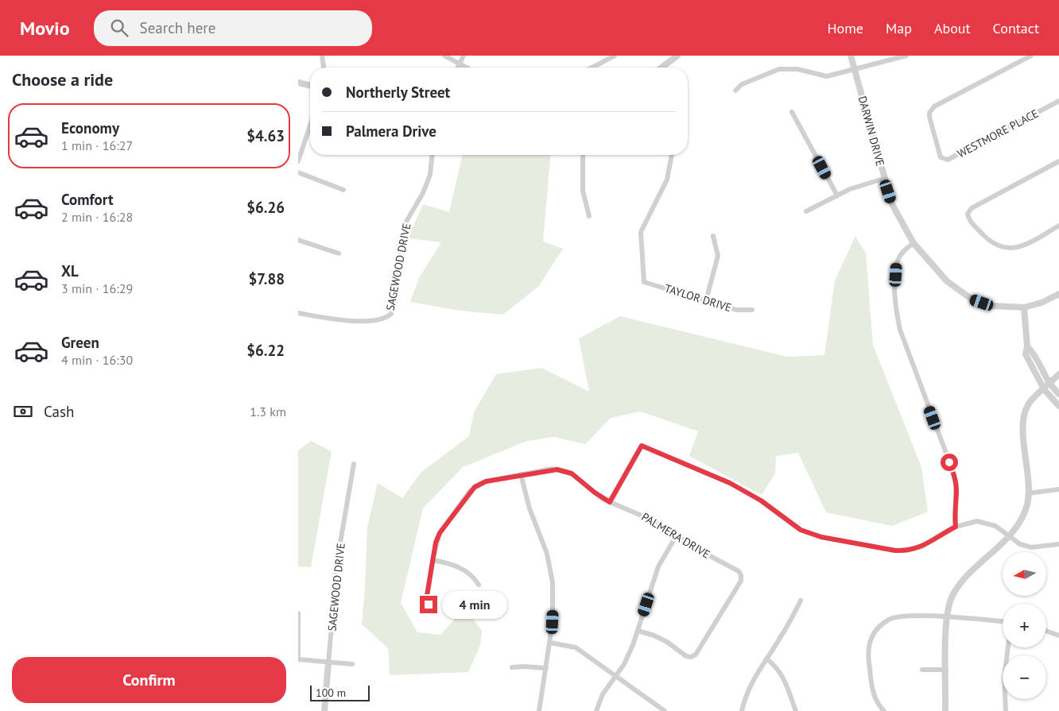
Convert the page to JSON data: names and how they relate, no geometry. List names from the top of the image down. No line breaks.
{"streets":{"street":["DARWIN DRIVE","WESTMORE PLACE","SAGEWOOD DRIVE","TAYLOR DRIVE","PALMERA DRIVE"]},"scale_bar":"100 m","north":"left","page":{"header":"Movio","search":"Search here","nav":["Home","Map","About","Contact"],"heading":"Choose a ride","banner":["Northerly Street","Palmera Drive"],"list":[{"name":"Economy","note":"1 min · 16:27","value":"$4.63"},{"name":"Comfort","note":"2 min · 16:28","value":"$6.26"},{"name":"XL","note":"3 min · 16:29","value":"$7.88"},{"name":"Green","note":"4 min · 16:30","value":"$6.22"}],"pay":["Cash","1.3 km"],"map_buttons":["+","−"],"bubble":"4 min","buttons":"Confirm","scale":"100 m"}}
